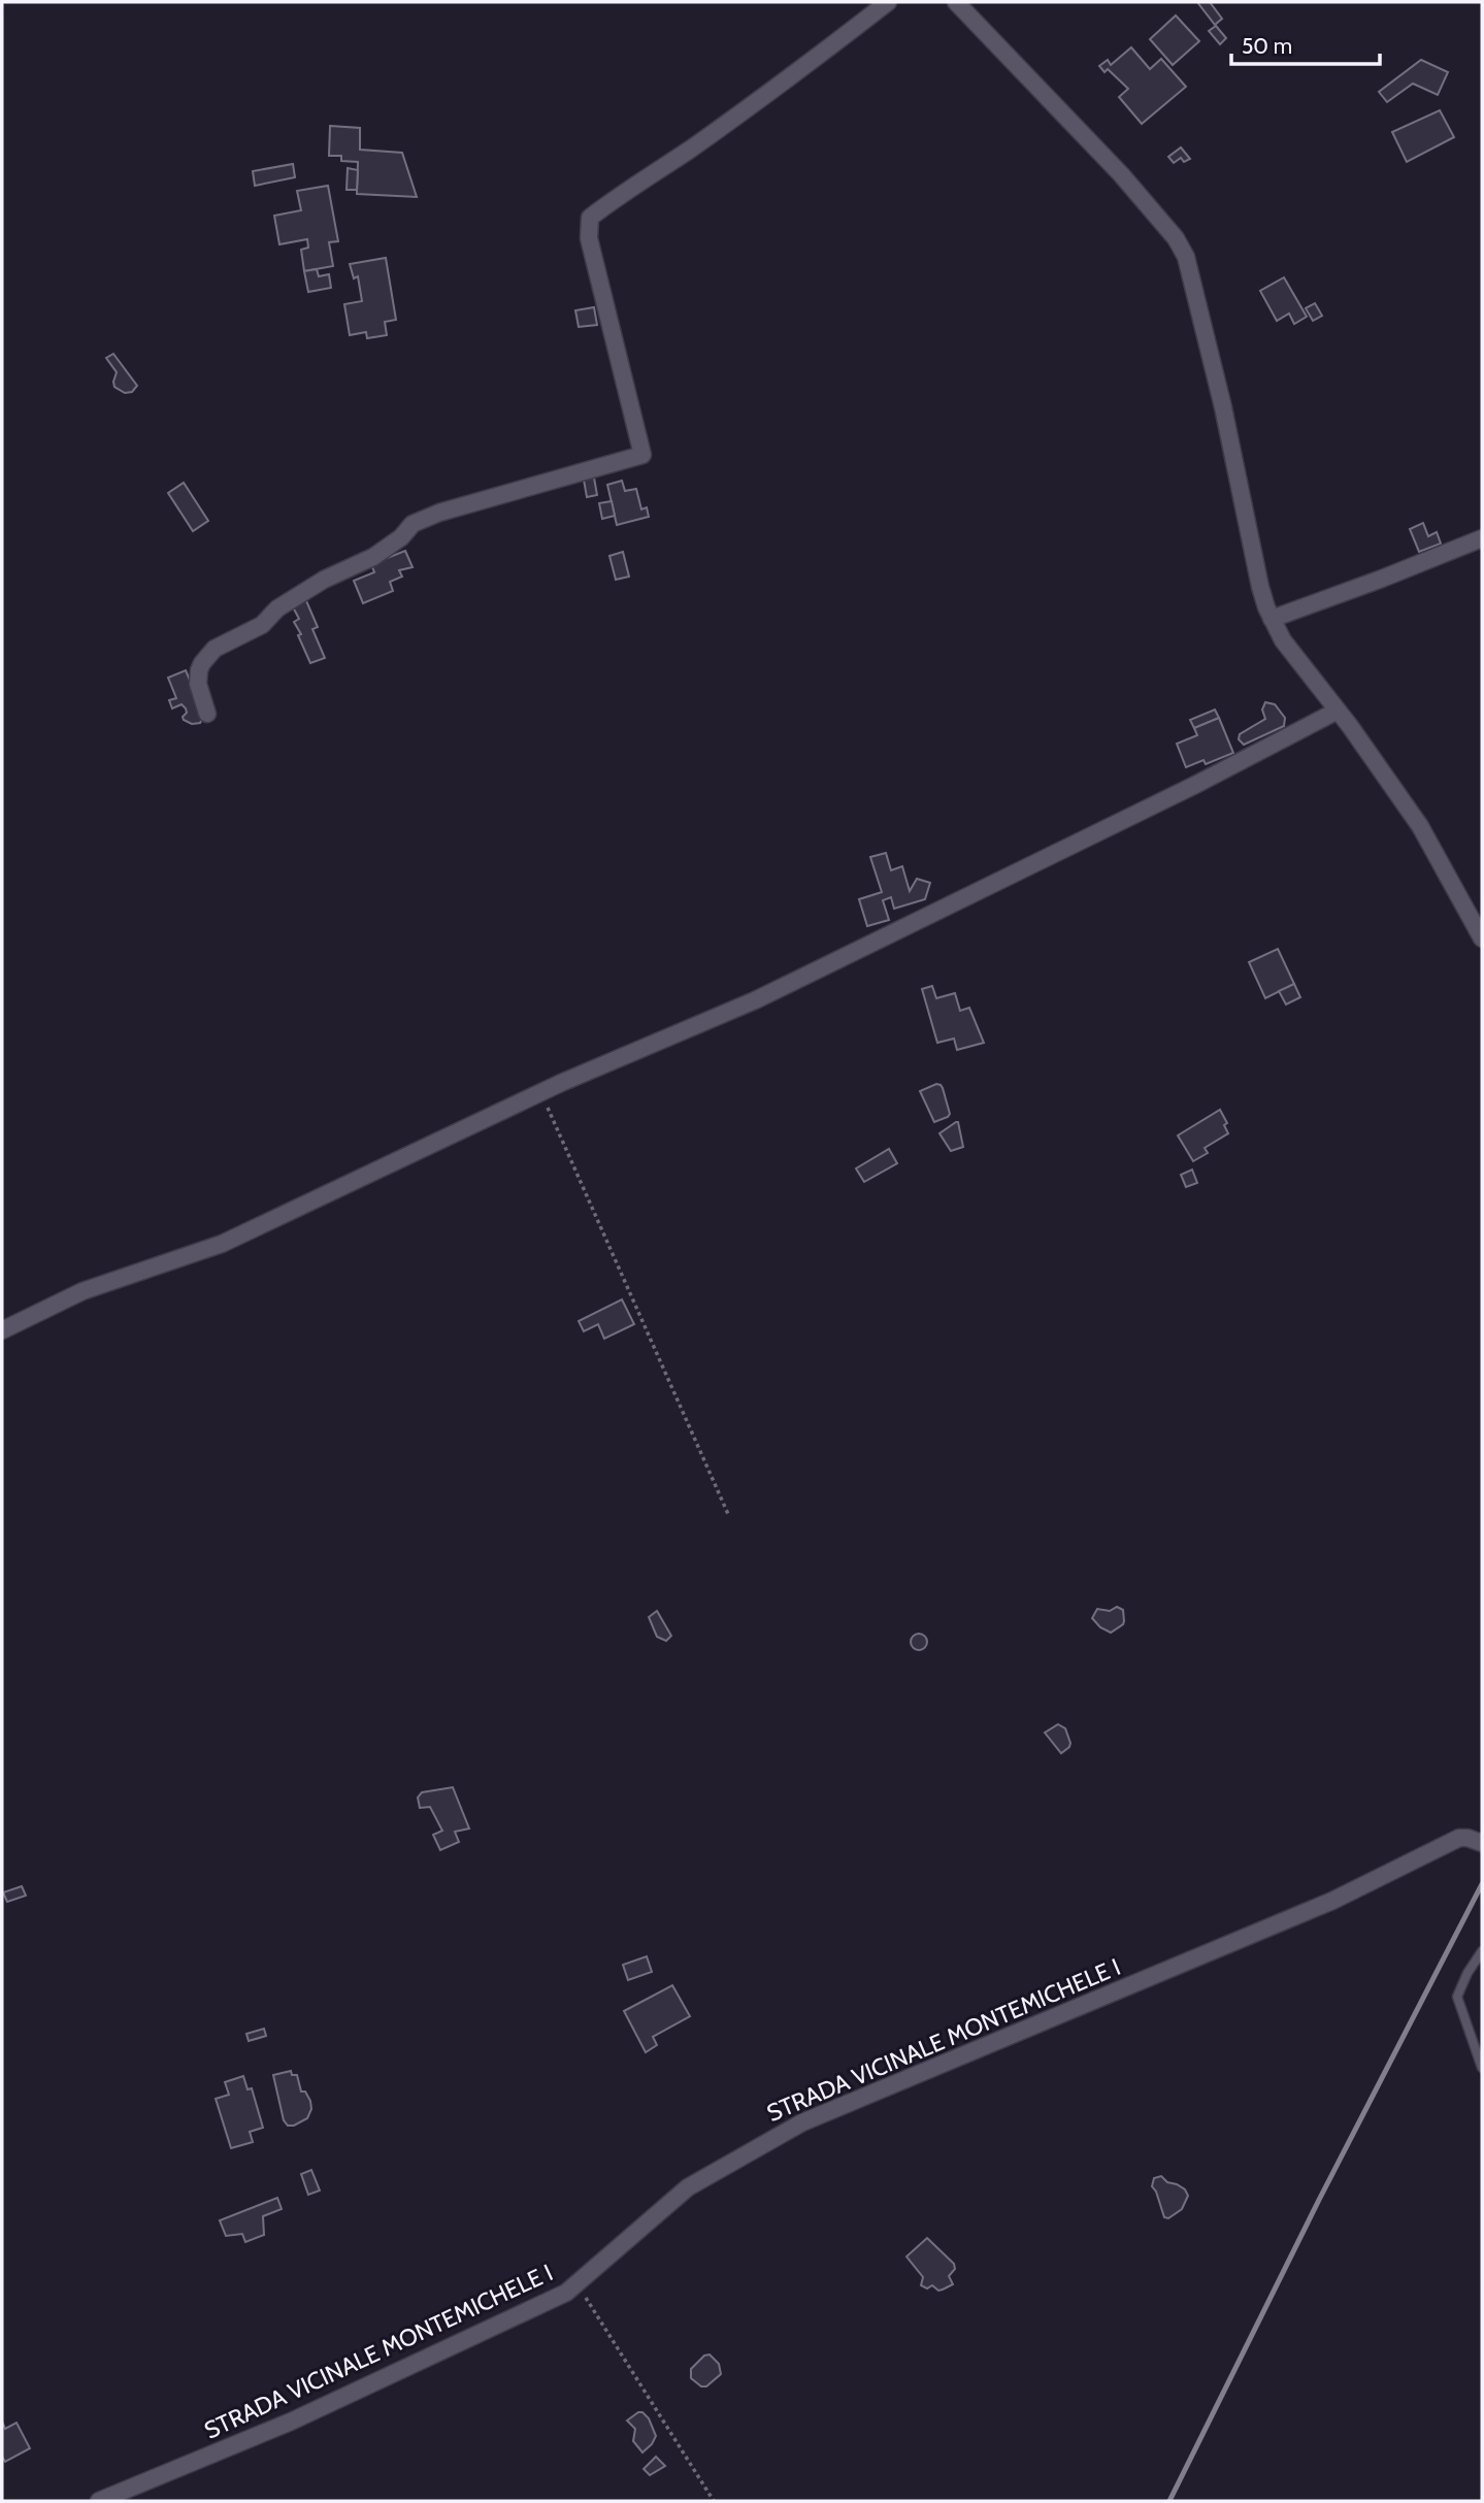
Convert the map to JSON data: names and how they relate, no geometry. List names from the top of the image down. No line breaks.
{"streets":{"street":["STRADA VICINALE MONTEMICHELE I"]},"scale_bar":"50 m"}
